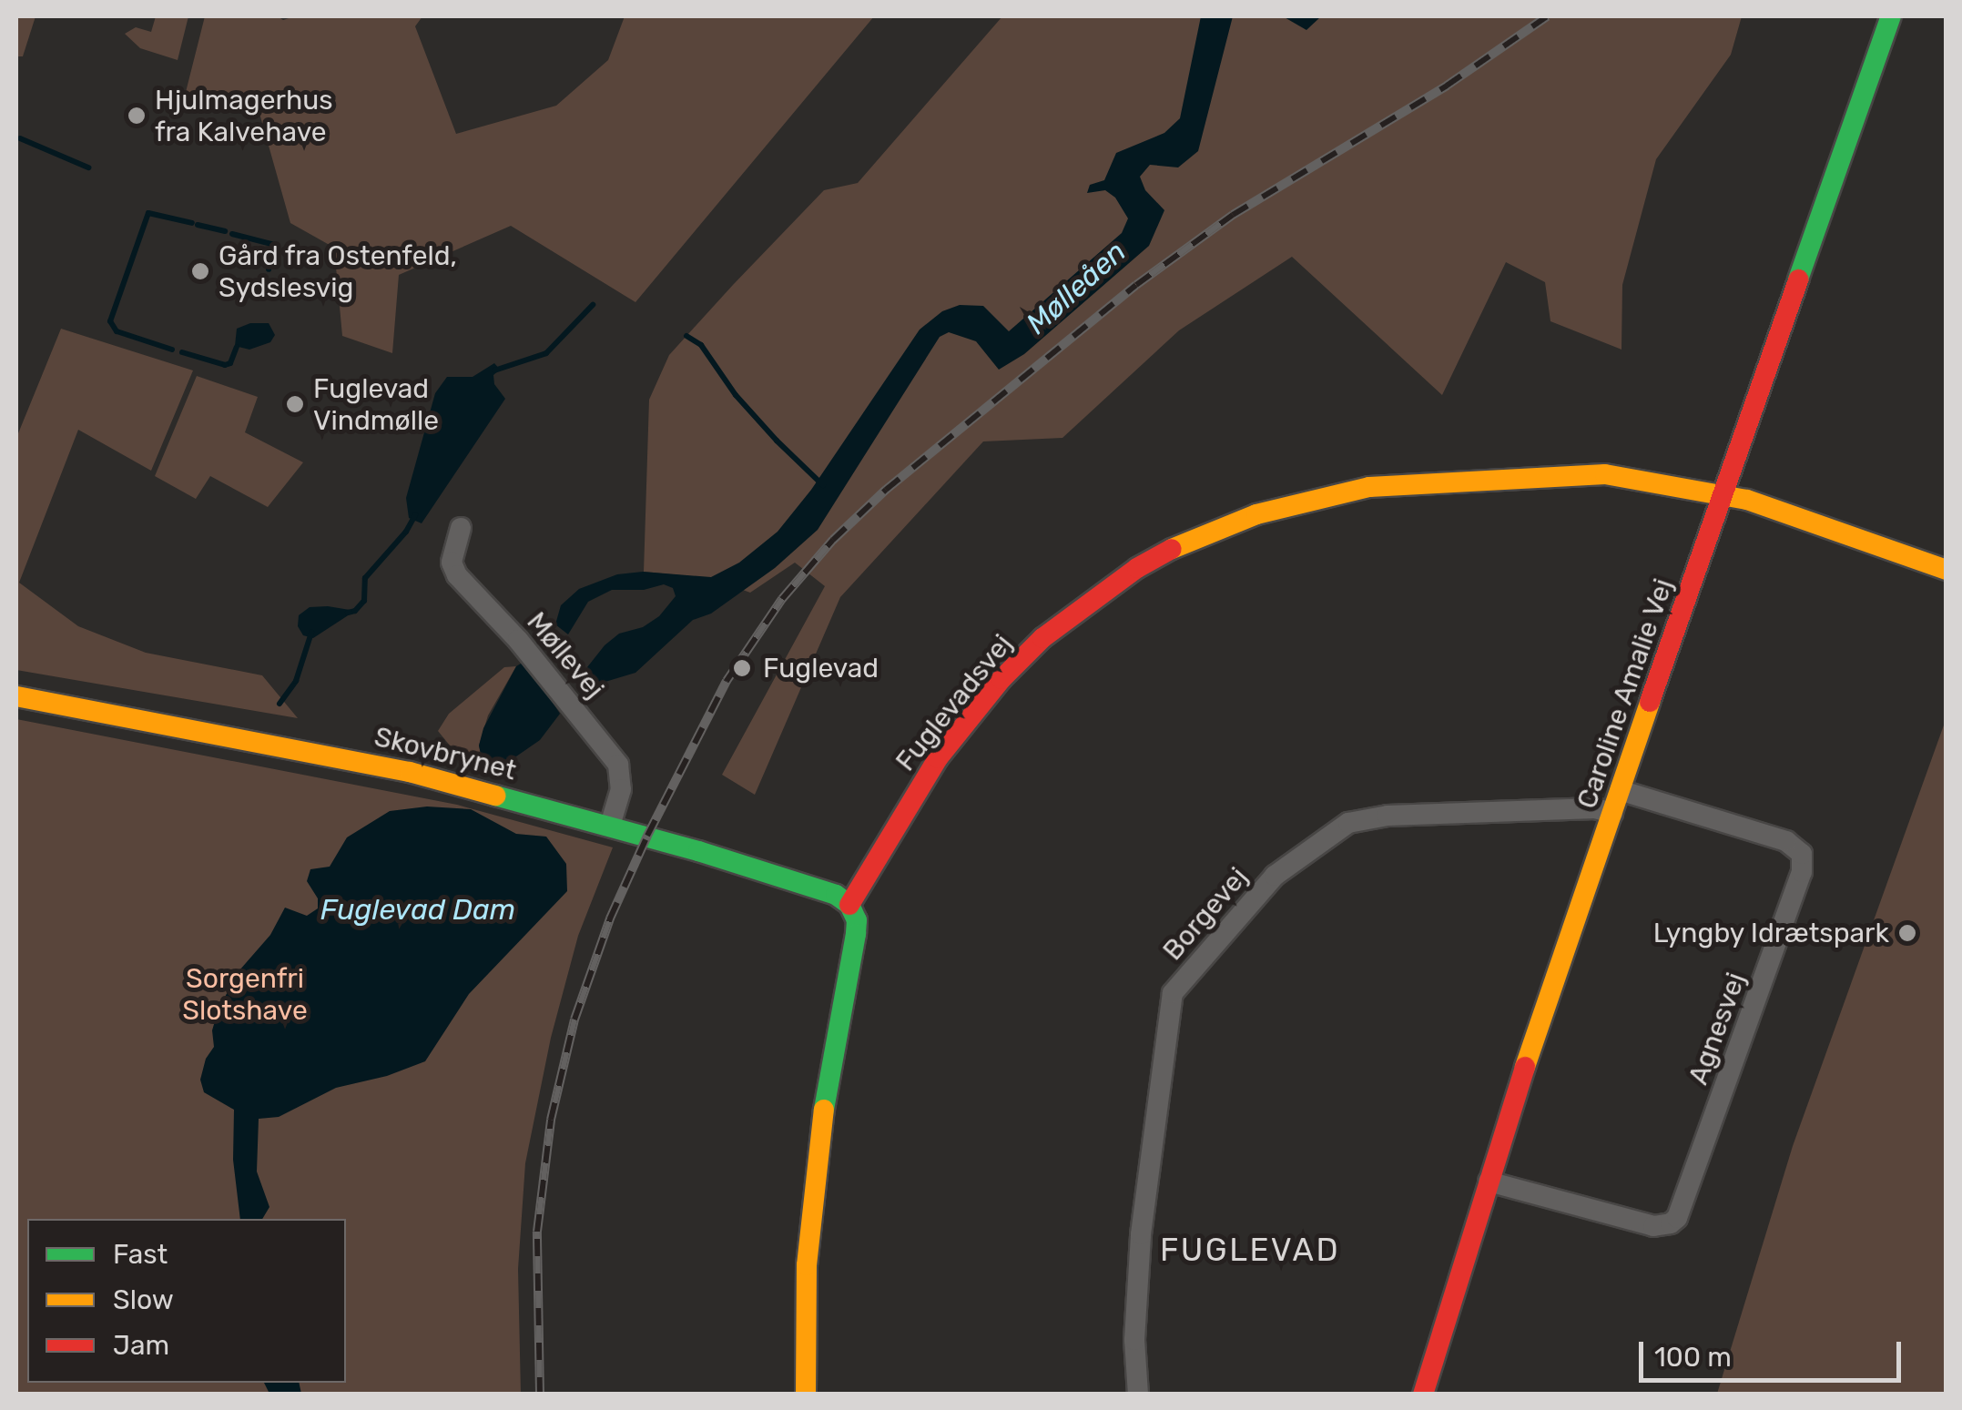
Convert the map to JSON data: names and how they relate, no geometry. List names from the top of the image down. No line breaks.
{"streets":{"street":["Møllevej","Caroline Amalie Vej","Fuglevadsvej","Skovbrynet","Borgevej","Agnesvej"]},"crossings":[["Møllevej","Skovbrynet"],["Caroline Amalie Vej","Fuglevadsvej"],["Caroline Amalie Vej","Borgevej"],["Caroline Amalie Vej","Agnesvej"],["Fuglevadsvej","Skovbrynet"]],"districts":["FUGLEVAD"],"water":["Mølleåen","Fuglevad Dam"],"parks":["Sorgenfri Slotshave"],"places":["Hjulmagerhus fra Kalvehave","Gård fra Ostenfeld, Sydslesvig","Fuglevad Vindmølle","Fuglevad","Lyngby Idrætspark"],"legend":["Fast","Slow","Jam"],"scale_bar":"100 m"}
